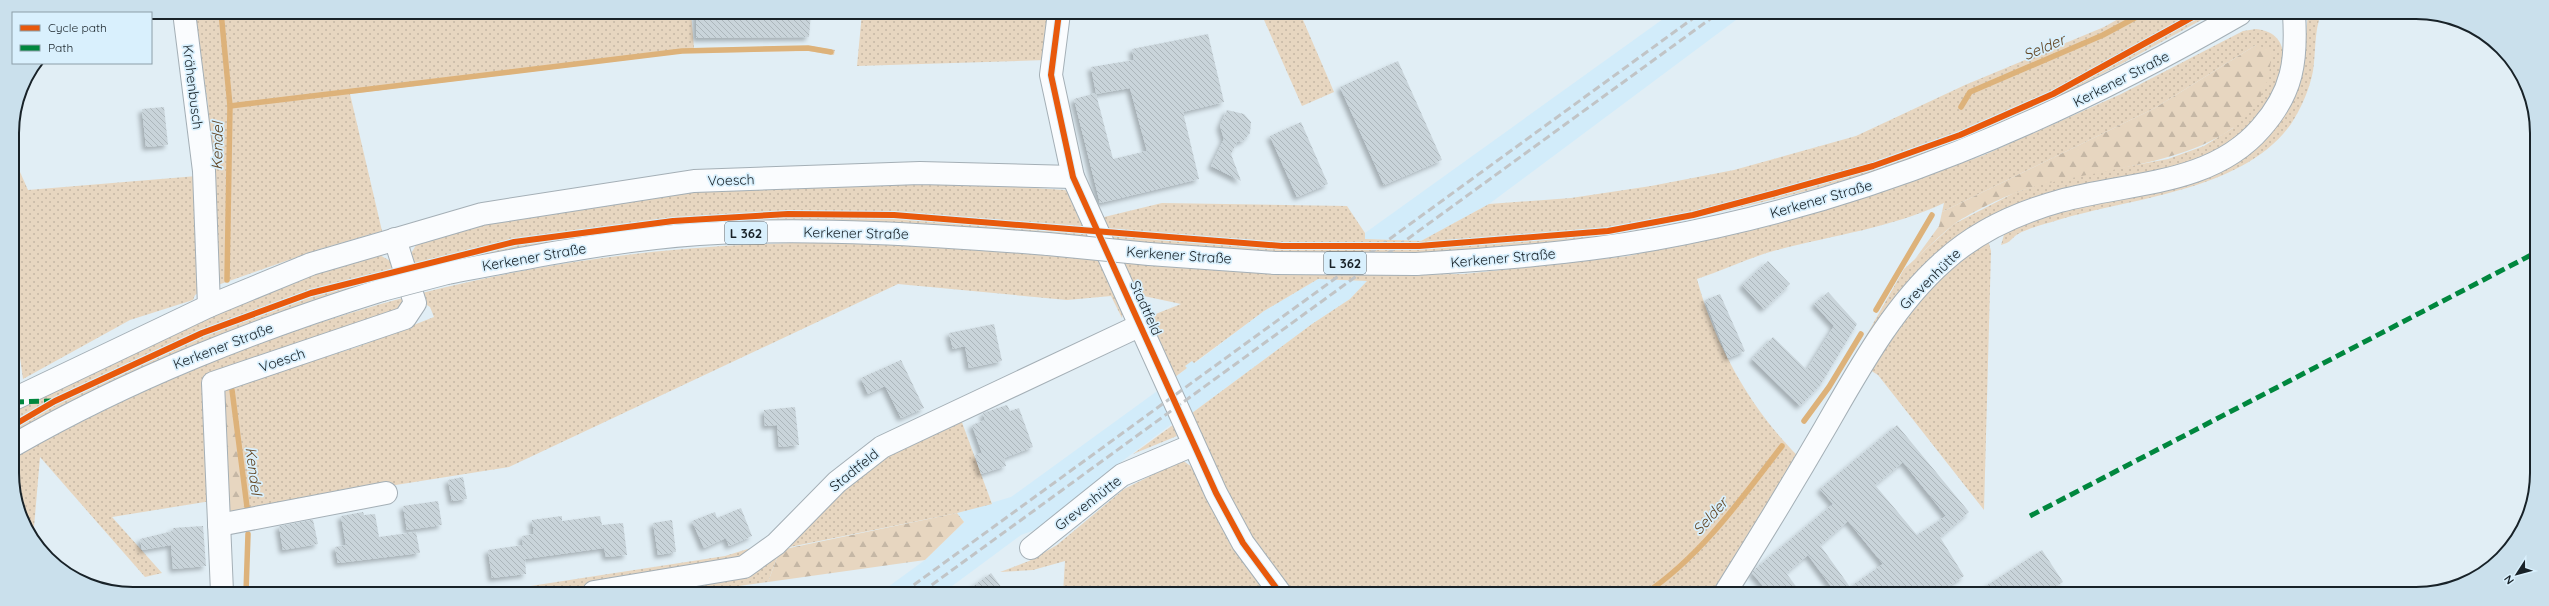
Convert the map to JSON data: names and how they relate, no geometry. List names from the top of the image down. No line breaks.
{"streets":{"street":["Kerkener Straße","Krähenbusch","Voesch","L 362","Grevenhütte","Stadtfeld"]},"crossings":[["Krähenbusch","Voesch"],["Voesch","Stadtfeld"],["Grevenhütte","Stadtfeld"]],"water":["Selder","Kendel"],"legend":["Cycle path","Path"],"north":"bottom left"}
